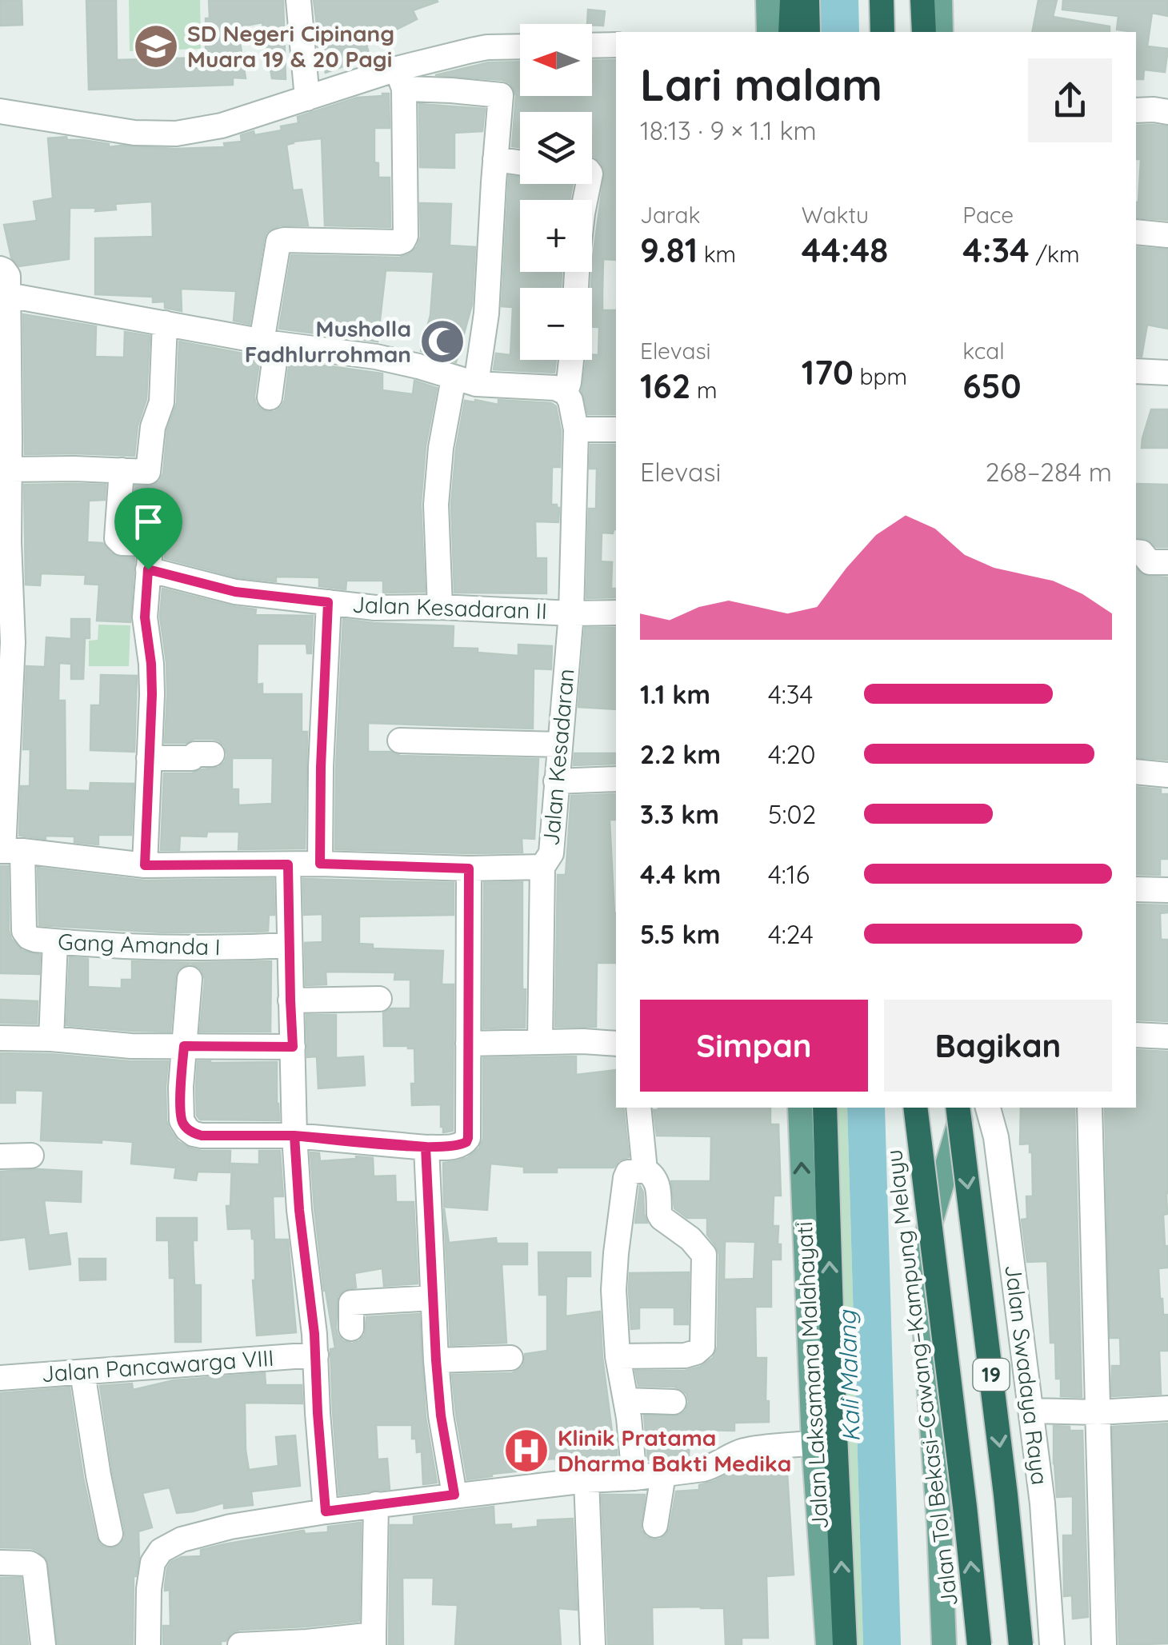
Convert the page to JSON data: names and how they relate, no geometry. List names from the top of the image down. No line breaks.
{"streets":{"highway":["19","Jalan Tol Bekasi–Cawang–Kampung Melayu"],"main road":["Jalan Laksamana Malahayati"],"street":["Jalan Kesadaran II","Jalan Kesadaran","Gang Amanda I","Jalan Pancawarga VIII","Jalan Swadaya Raya"]},"crossings":[["Jalan Kesadaran II","Jalan Kesadaran"],["Jalan Kesadaran","Gang Amanda I"]],"water":["Kali Malang"],"places":{"school or university":["SD Negeri Cipinang Muara 19 & 20 Pagi"],"mosque":["Musholla Fadhlurrohman"],"hospital":["Klinik Pratama Dharma Bakti Medika"]},"north":"left","page":{"map_buttons":["+","−"],"heading":["Lari malam","18:13 · 9 × 1.1 km"],"stats":[["Jarak","9.81 km"],["Waktu","44:48"],["Pace","4:34 /km"],["Elevasi","162 m"],["170 bpm"],["kcal","650"]],"chart":["Elevasi","268–284 m"],"list":[{"name":"1.1 km","note":"4:34"},{"name":"2.2 km","note":"4:20"},{"name":"3.3 km","note":"5:02"},{"name":"4.4 km","note":"4:16"},{"name":"5.5 km","note":"4:24"}],"buttons":["Simpan","Bagikan"]}}
